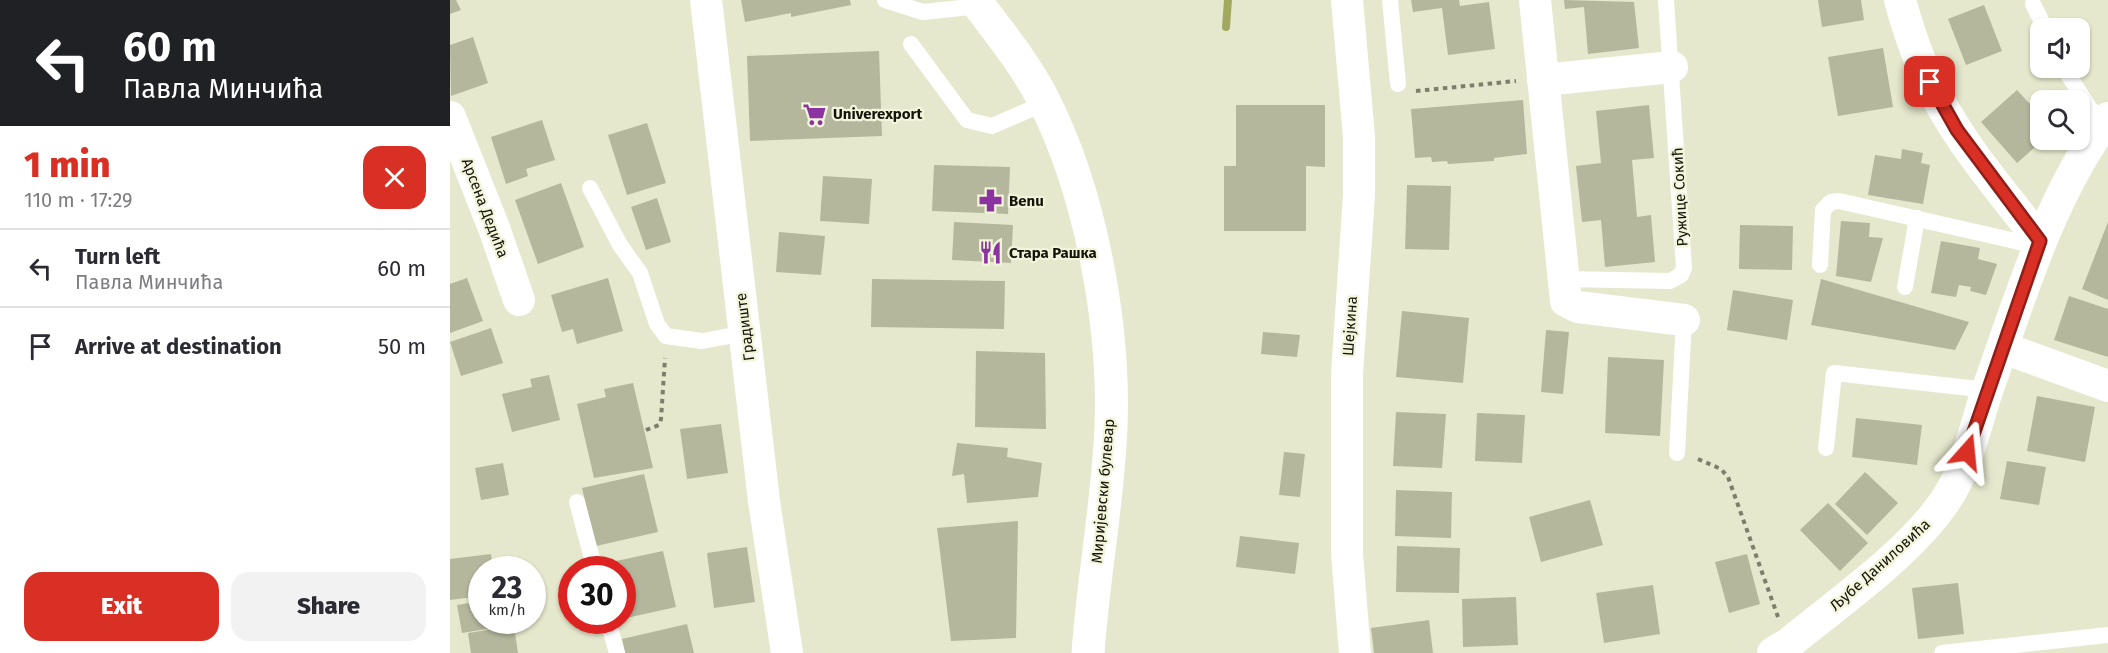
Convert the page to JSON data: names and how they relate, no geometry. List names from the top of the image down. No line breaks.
{"streets":{"main road":["Миријевски булевар"],"street":["Арсена Дедића","Шејкина","Градиште","Љубе Даниловића"],"lane":["Ружице Сокић"]},"places":{"supermarket":["Univerexport"],"pharmacy":["Benu"],"restaurant":["Стара Рашка"]},"page":{"turn":["60 m","Павла Минчића"],"heading":["1 min","110 m · 17:29"],"list":[{"name":"Turn left","note":"Павла Минчића","value":"60 m"},{"name":"Arrive at destination","value":"50 m"}],"speed":"23 km/h","limit":"30","buttons":["Exit","Share"]}}
